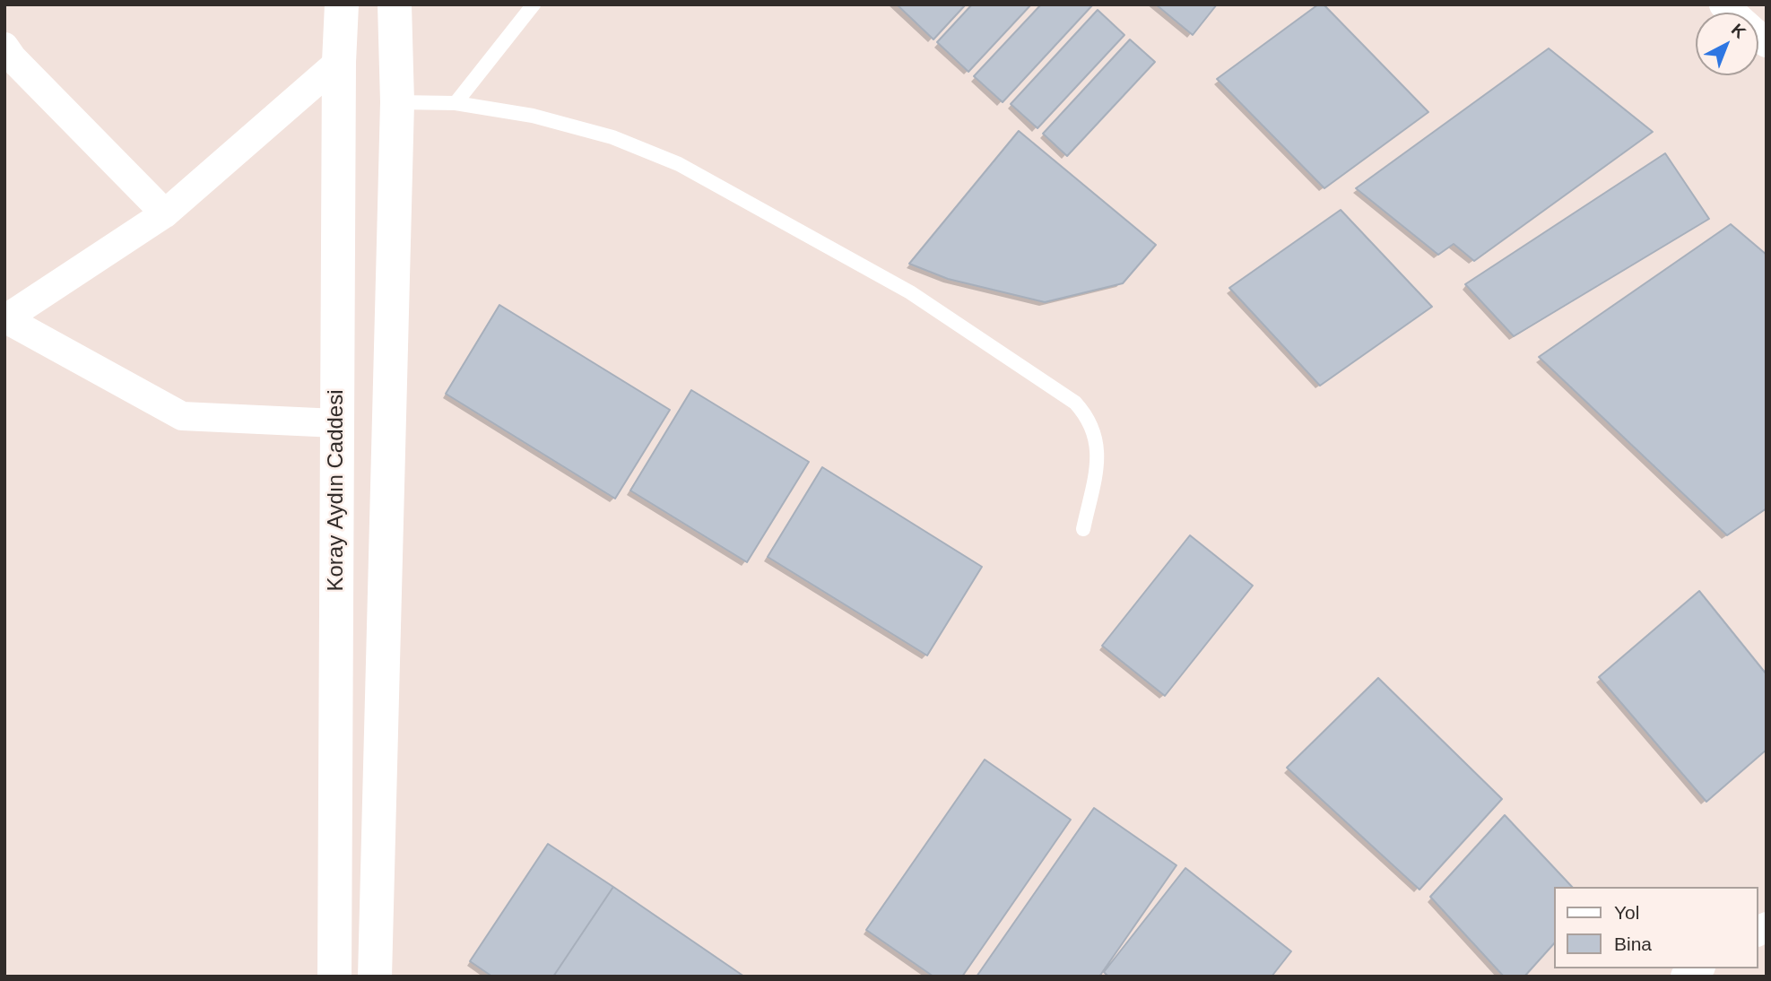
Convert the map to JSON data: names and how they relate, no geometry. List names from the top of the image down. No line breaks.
{"streets":{"main road":["Koray Aydın Caddesi"]},"legend":["Yol","Bina"],"north":"top right"}
